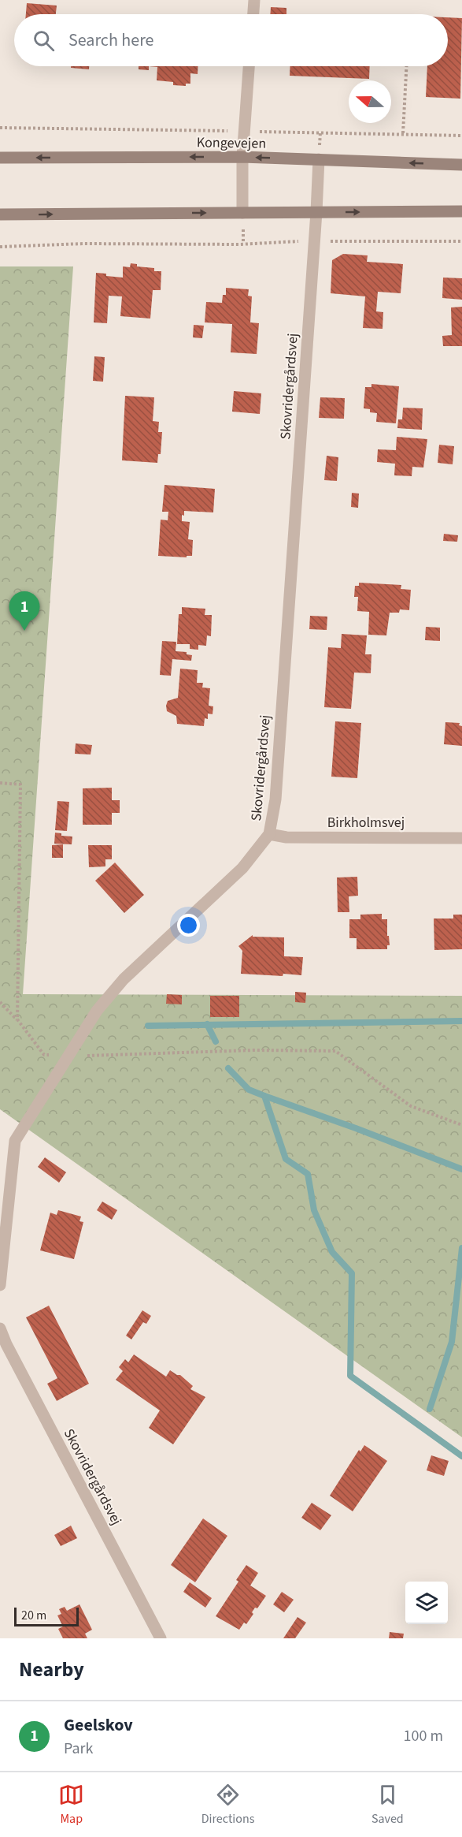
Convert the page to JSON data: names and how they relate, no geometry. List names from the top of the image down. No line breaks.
{"streets":{"main road":["Kongevejen"],"street":["Skovridergårdsvej","Birkholmsvej"]},"crossings":[["Kongevejen","Skovridergårdsvej"],["Skovridergårdsvej","Birkholmsvej"]],"scale_bar":"20 m","north":"left","page":{"search":"Search here","pins":"1","scale":"20 m","heading":"Nearby","list":[{"mark":"1","name":"Geelskov","note":"Park","value":"100 m"}],"nav":["Map","Directions","Saved"]}}
